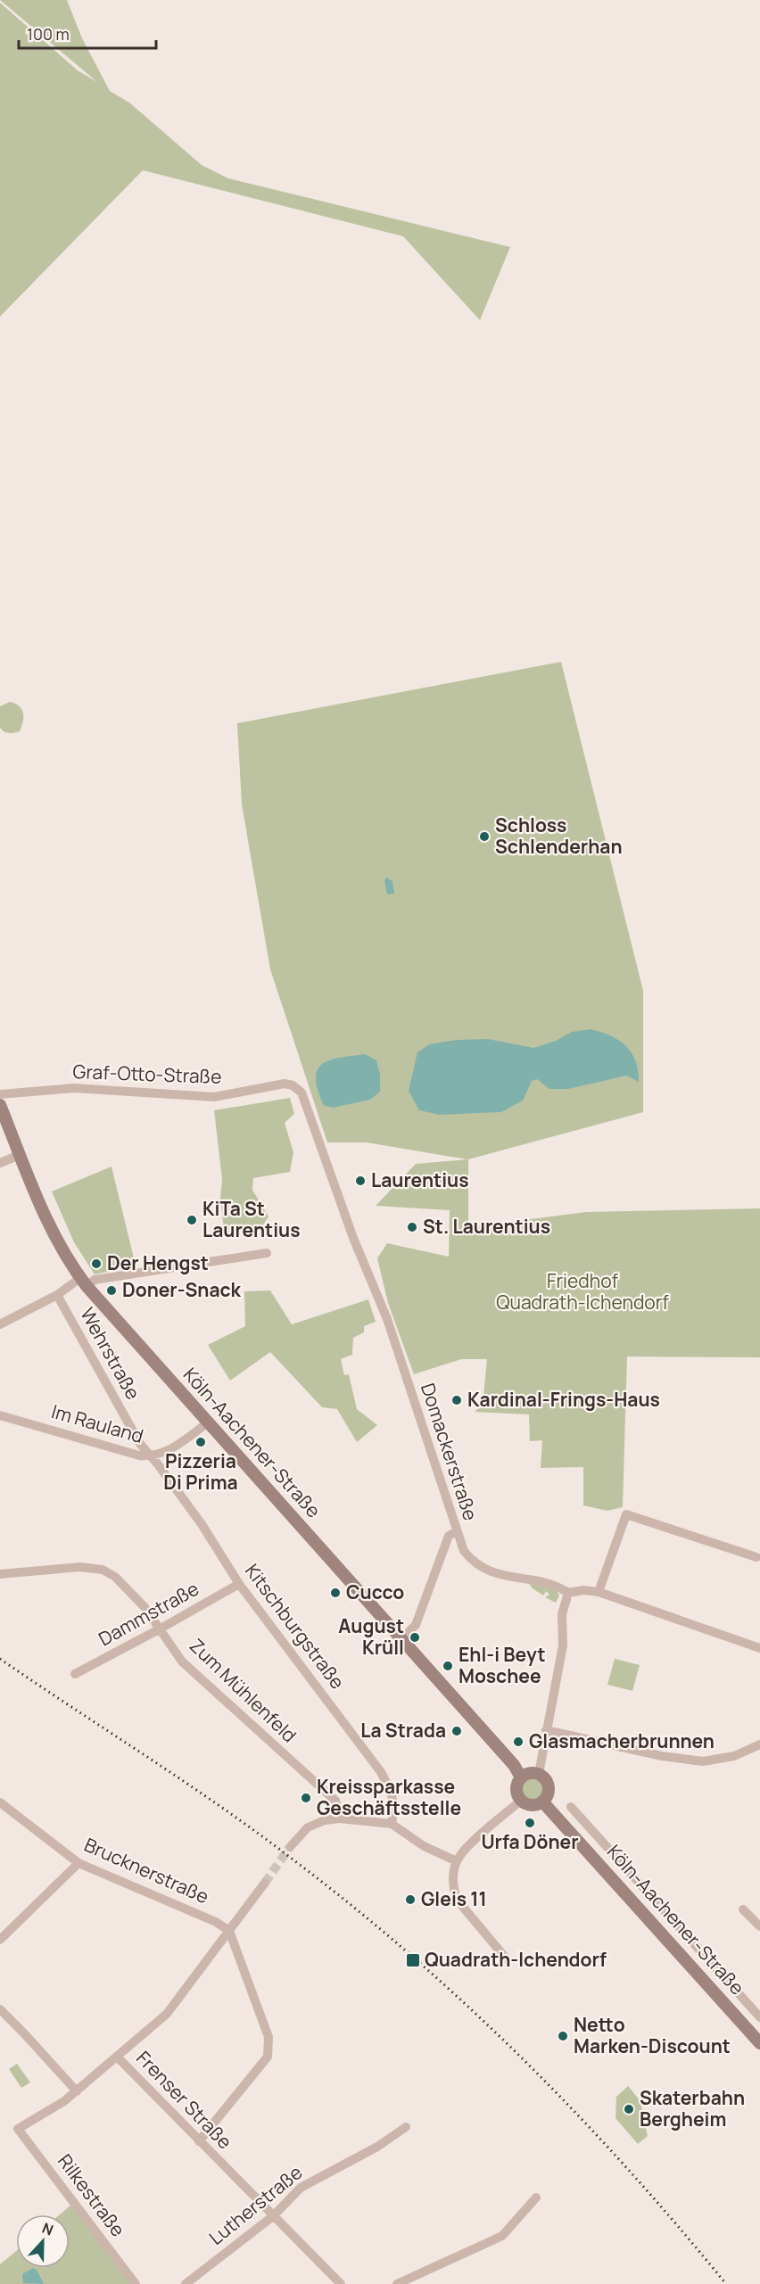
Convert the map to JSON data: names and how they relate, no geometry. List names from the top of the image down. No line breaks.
{"streets":{"main road":["Köln-Aachener-Straße"],"street":["Graf-Otto-Straße","Wehrstraße","Im Rauland","Domackerstraße","Dammstraße","Kitschburgstraße","Zum Mühlenfeld","Brucknerstraße","Frenser Straße","Rilkestraße","Lutherstraße"]},"crossings":[["Graf-Otto-Straße","Domackerstraße"],["Wehrstraße","Im Rauland"],["Wehrstraße","Kitschburgstraße"],["Im Rauland","Köln-Aachener-Straße"],["Im Rauland","Kitschburgstraße"],["Dammstraße","Kitschburgstraße"],["Dammstraße","Zum Mühlenfeld"],["Brucknerstraße","Frenser Straße"],["Frenser Straße","Lutherstraße"]],"parks":["Friedhof Quadrath-Ichendorf"],"places":{"other":["Schloss Schlenderhan","Laurentius","KiTa St Laurentius","St. Laurentius","Der Hengst","Doner-Snack","Kardinal-Frings-Haus","Pizzeria Di Prima","Cucco","August Krüll","Ehl-i Beyt Moschee","La Strada","Glasmacherbrunnen","Kreissparkasse Geschäftsstelle","Urfa Döner","Gleis 11","Netto Marken-Discount","Skaterbahn Bergheim"],"transit":["Quadrath-Ichendorf"]},"scale_bar":"100 m","north":"top"}
